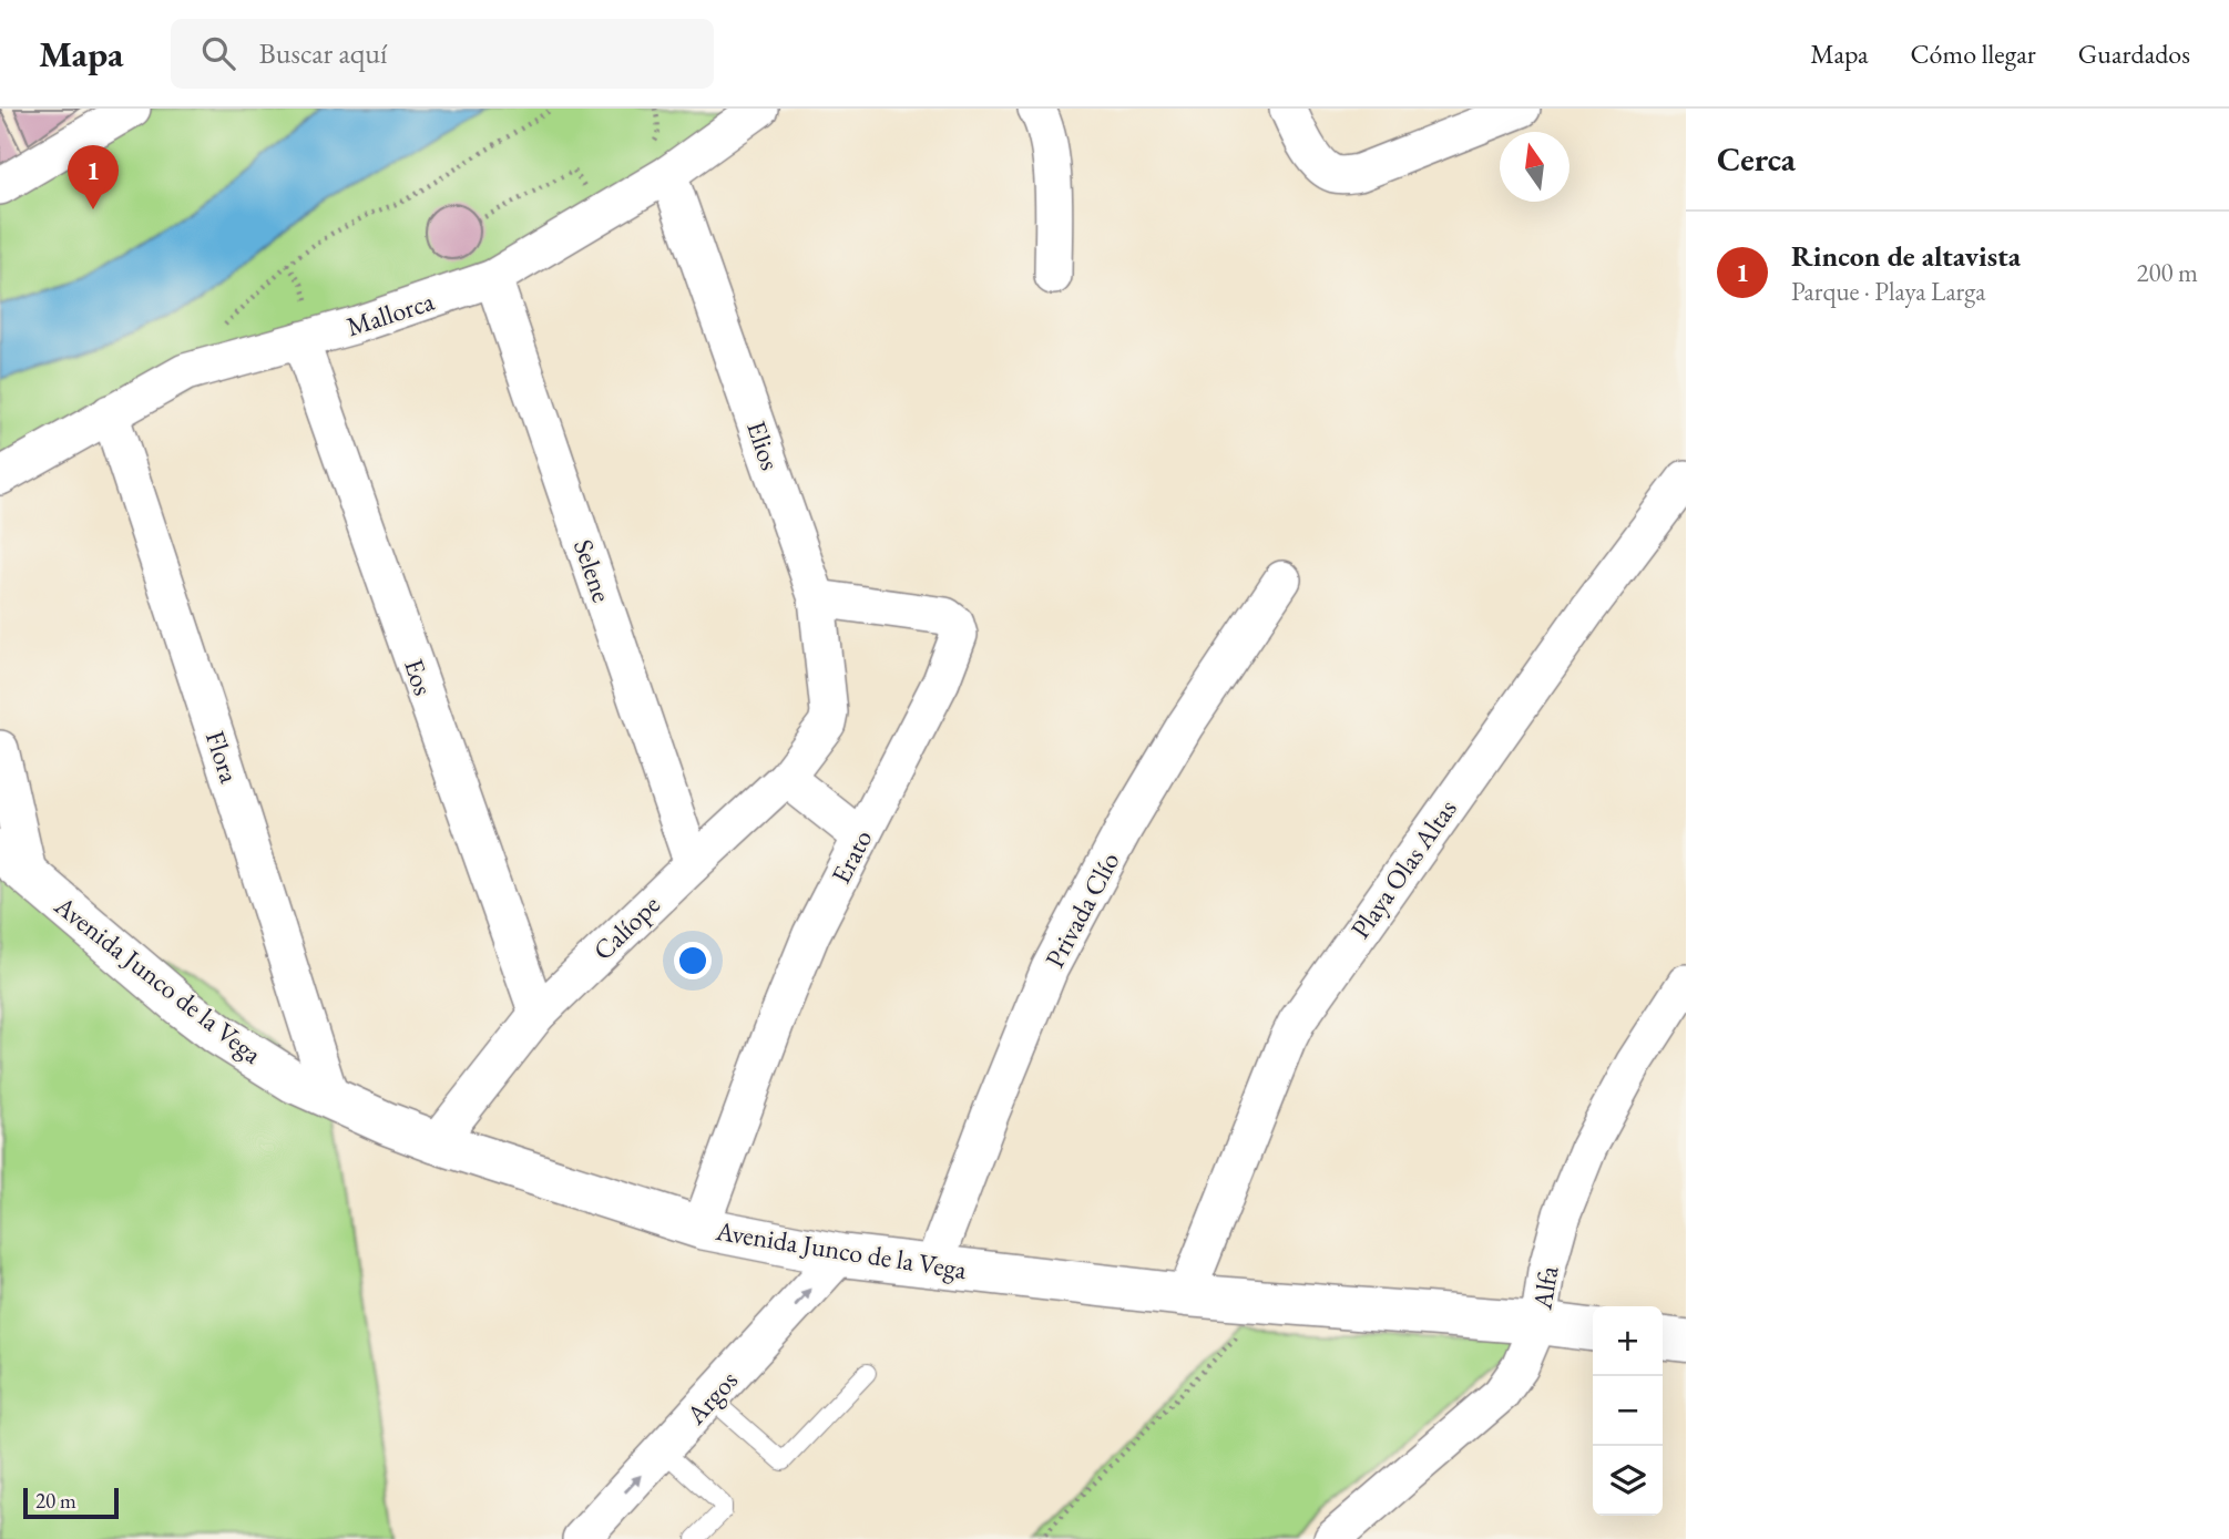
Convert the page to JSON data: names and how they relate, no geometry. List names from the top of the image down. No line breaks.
{"streets":{"street":["Mallorca","Elios","Selene","Eos","Flora","Erato","Playa Olas Altas","Privada Clío","Calíope","Avenida Junco de la Vega","Alfa","Argos"]},"crossings":[["Mallorca","Elios"],["Mallorca","Selene"],["Mallorca","Eos"],["Mallorca","Flora"],["Elios","Erato"],["Elios","Calíope"],["Selene","Calíope"],["Eos","Calíope"],["Flora","Avenida Junco de la Vega"],["Erato","Avenida Junco de la Vega"],["Playa Olas Altas","Avenida Junco de la Vega"],["Privada Clío","Avenida Junco de la Vega"],["Calíope","Avenida Junco de la Vega"],["Avenida Junco de la Vega","Alfa"],["Avenida Junco de la Vega","Argos"]],"one_way":["Argos"],"scale_bar":"20 m","north":"top","page":{"header":"Mapa","search":"Buscar aquí","nav":["Mapa","Cómo llegar","Guardados"],"heading":"Cerca","pins":"1","list":[{"mark":"1","name":"Rincon de altavista","note":"Parque · Playa Larga","value":"200 m"}],"map_buttons":["+","−"],"scale":"20 m"}}
